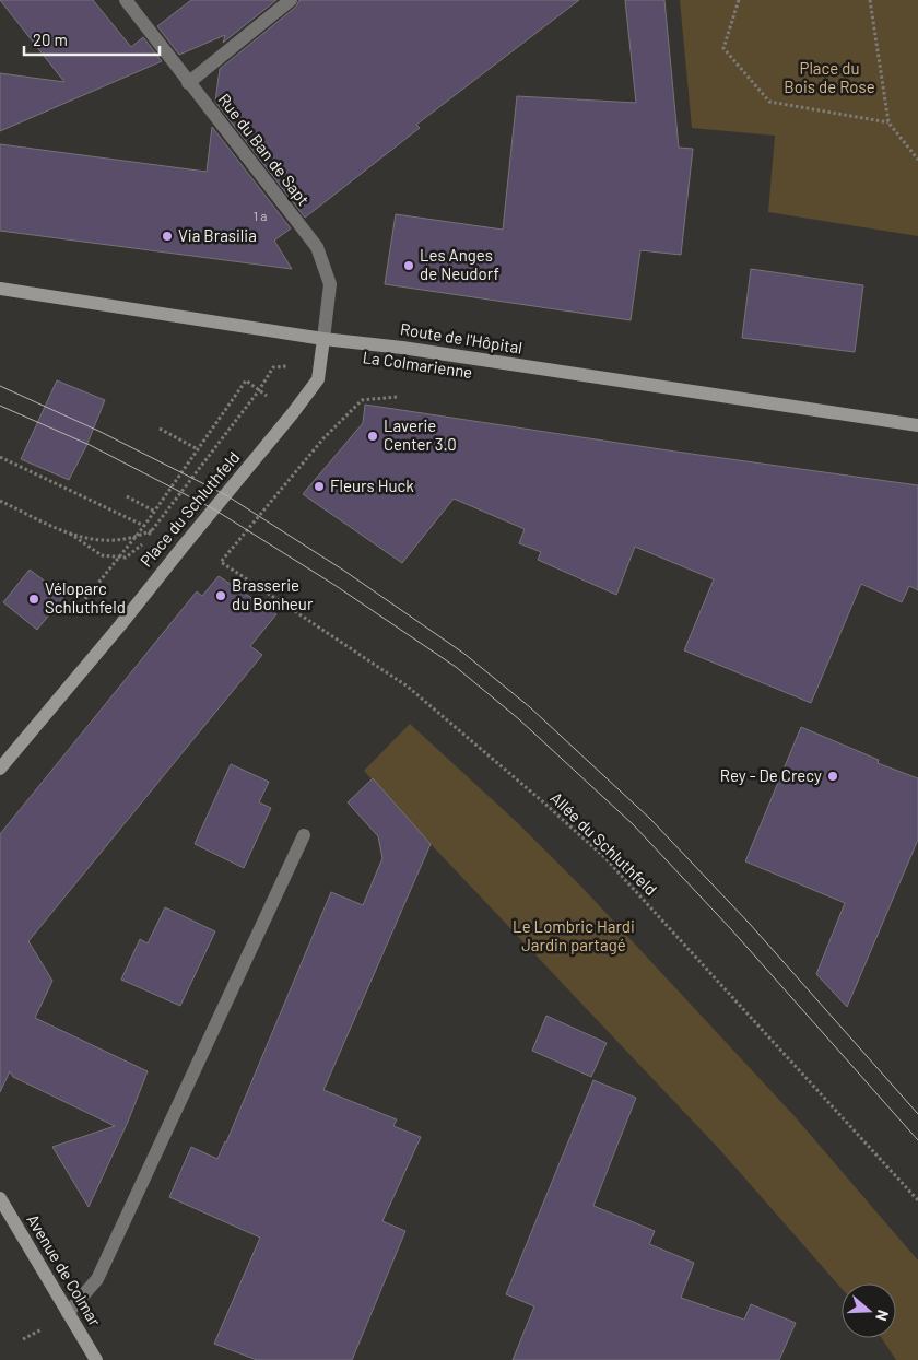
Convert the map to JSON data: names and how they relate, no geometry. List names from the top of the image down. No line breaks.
{"streets":{"main road":["Route de l'Hôpital","Place du Schluthfeld","Avenue de Colmar"],"street":["Rue du Ban de Sapt"],"path":["Allée du Schluthfeld"]},"crossings":[["Rue du Ban de Sapt","Route de l'Hôpital"],["Rue du Ban de Sapt","Place du Schluthfeld"],["Route de l'Hôpital","Place du Schluthfeld"]],"parks":["Place du Bois de Rose","Le Lombric Hardi Jardin partagé"],"places":["Via Brasilia","Les Anges de Neudorf","Laverie Center 3.0","Fleurs Huck","Brasserie du Bonheur","Véloparc Schluthfeld","Rey - De Crecy"],"house_numbers":["1 a"],"scale_bar":"20 m","north":"right"}
